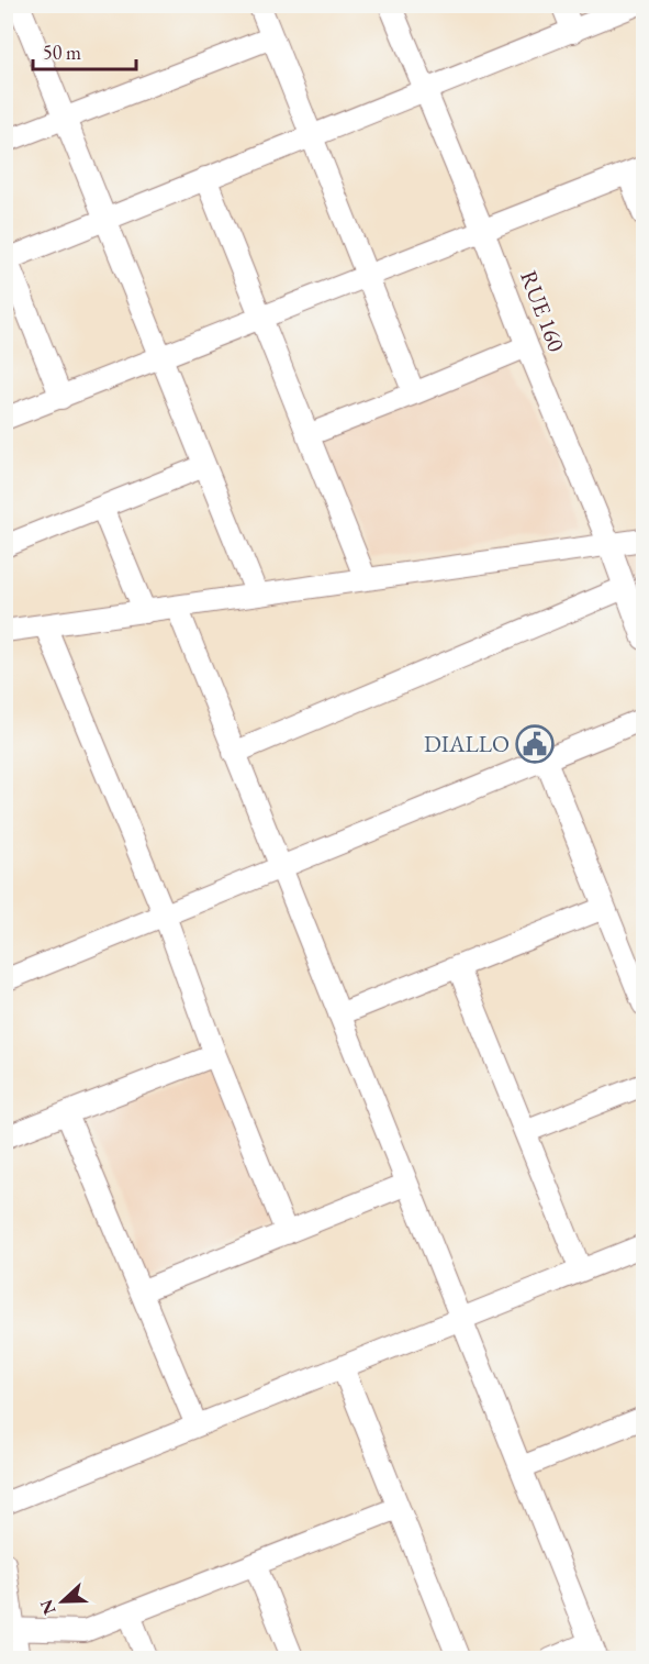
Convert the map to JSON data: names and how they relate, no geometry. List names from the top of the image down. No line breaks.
{"streets":{"street":["RUE 160"]},"places":{"public building":["DIALLO"]},"scale_bar":"50 m","north":"left"}
